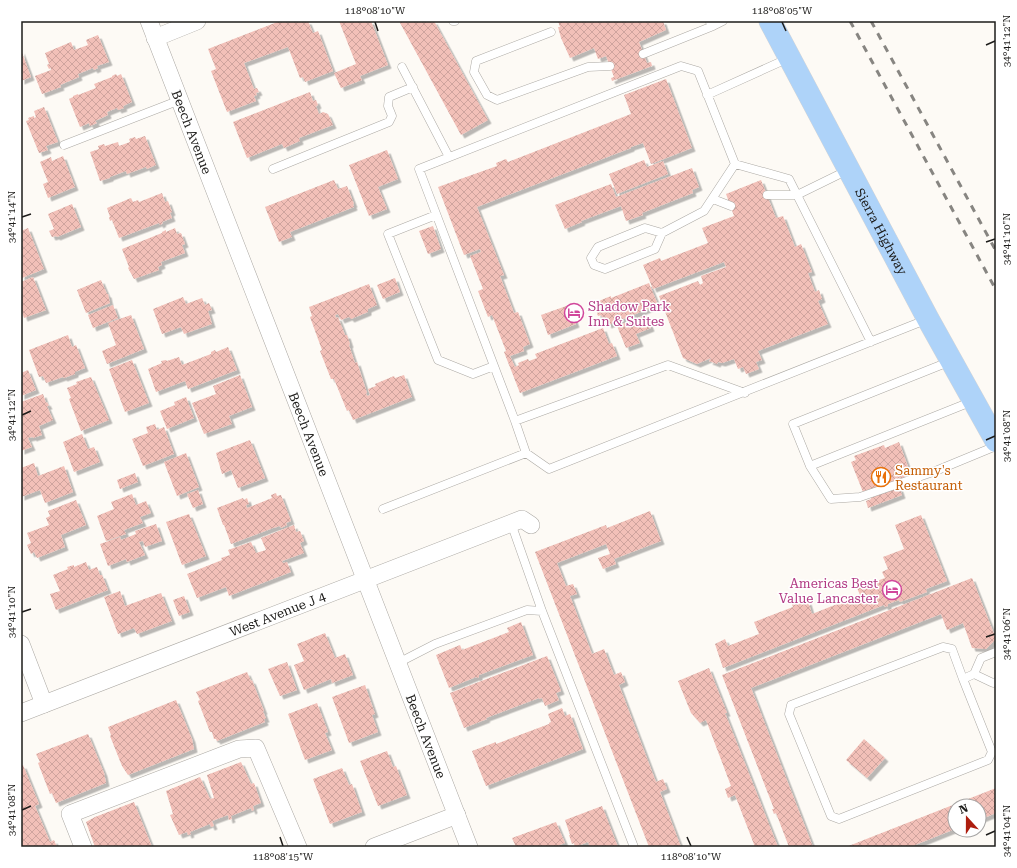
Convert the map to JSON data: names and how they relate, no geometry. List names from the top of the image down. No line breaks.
{"streets":{"main road":["Sierra Highway"],"street":["Beech Avenue","West Avenue J 4"]},"crossings":[["Beech Avenue","West Avenue J 4"]],"places":{"hotel":["Shadow Park Inn & Suites","Americas Best Value Lancaster"],"restaurant":["Sammy's Restaurant"]},"north":"top","coordinates":["118°08'10\"W","118°08'05\"W","34°41'12\"N","34°41'14\"N","34°41'10\"N","34°41'08\"N","34°41'06\"N","34°41'04\"N","118°08'15\"W"]}
